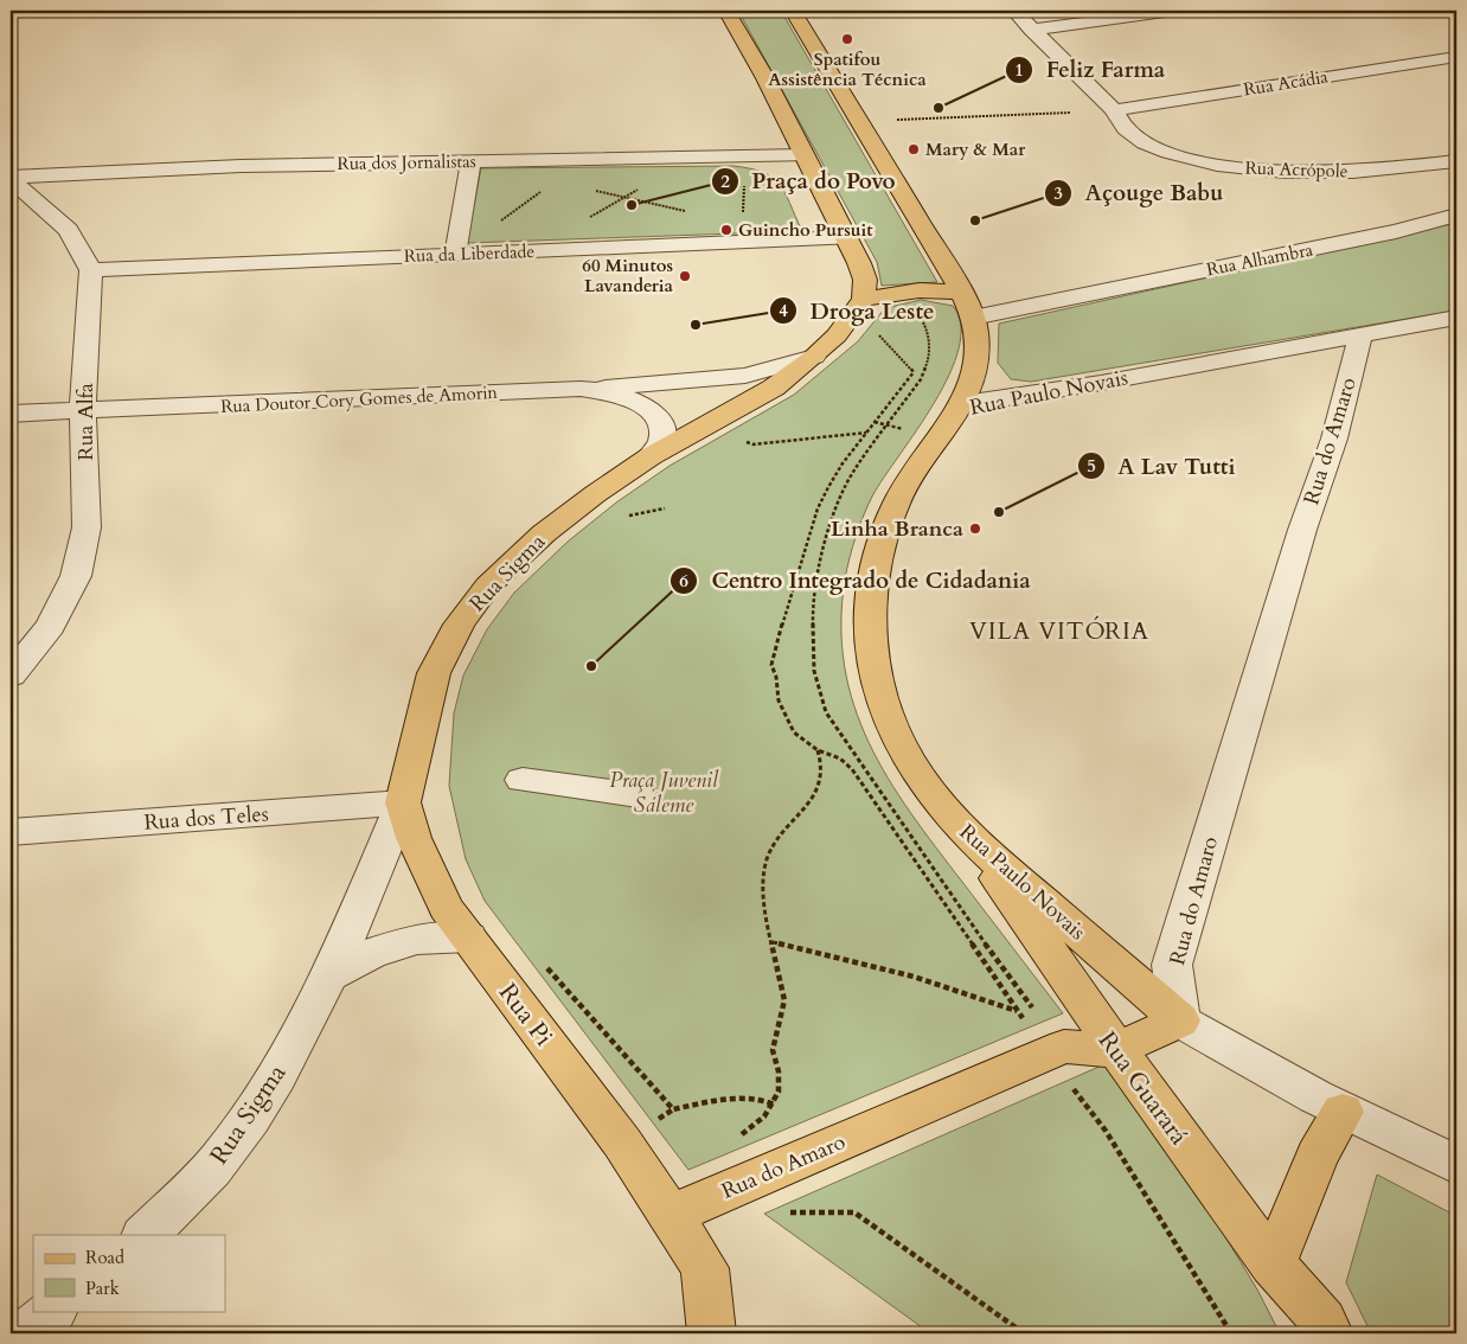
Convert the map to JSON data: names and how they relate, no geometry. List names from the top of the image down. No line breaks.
{"streets":{"main road":["Rua Paulo Novais","Rua do Amaro","Rua Sigma","Rua Pi","Rua Guarará"],"street":["Rua Acádia","Rua dos Jornalistas","Rua Acrópole","Rua da Liberdade","Rua Alhambra","Rua Doutor Cory Gomes de Amorin","Rua Alfa","Rua dos Teles"]},"crossings":[["Rua Acádia","Rua Acrópole"],["Rua da Liberdade","Rua Alfa"],["Rua Paulo Novais","Rua do Amaro"],["Rua Paulo Novais","Rua Guarará"],["Rua Doutor Cory Gomes de Amorin","Rua Alfa"],["Rua Doutor Cory Gomes de Amorin","Rua Sigma"],["Rua do Amaro","Rua Pi"],["Rua do Amaro","Rua Guarará"],["Rua Sigma","Rua dos Teles"],["Rua Sigma","Rua Pi"],["Rua dos Teles","Rua Pi"]],"districts":["VILA VITÓRIA"],"parks":["Praça Juvenil Saleme"],"places":["Spatifou Assistência Técnica","Feliz Farma","Mary & Mar","Praça do Povo","Açouge Babu","Guincho Pursuit","60 Minutos Lavanderia","Droga Leste","A Lav Tutti","Linha Branca","Centro Integrado de Cidadania"],"legend":["Road","Park"]}
